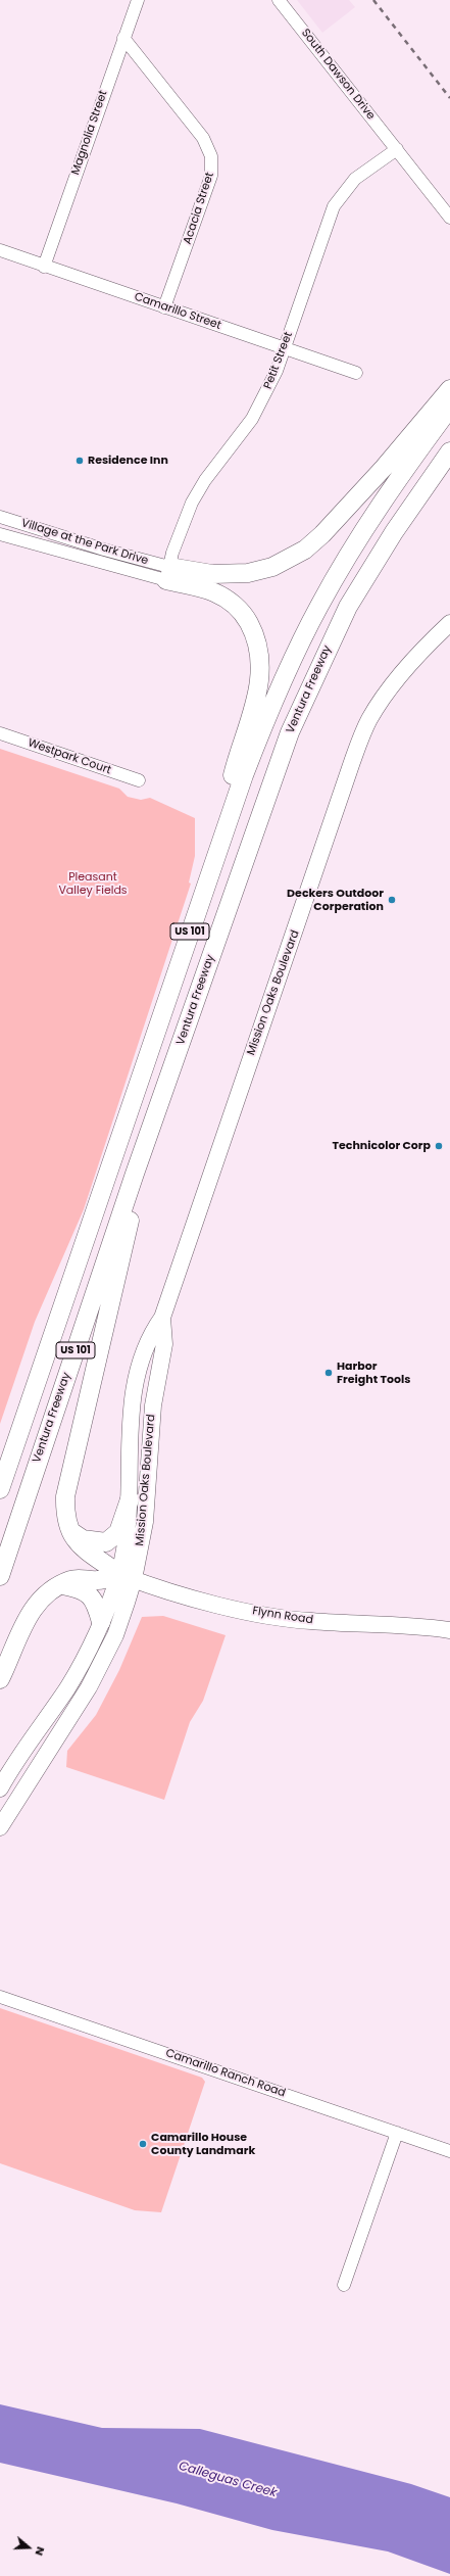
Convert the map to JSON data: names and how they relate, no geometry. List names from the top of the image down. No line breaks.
{"streets":{"highway":["Ventura Freeway","US 101"],"main road":["Mission Oaks Boulevard","Flynn Road"],"street":["South Dawson Drive","Magnolia Street","Acacia Street","Camarillo Street","Petit Street","Village at the Park Drive","Westpark Court","Camarillo Ranch Road"]},"crossings":[["South Dawson Drive","Petit Street"],["Magnolia Street","Acacia Street"],["Magnolia Street","Camarillo Street"],["Acacia Street","Camarillo Street"],["Camarillo Street","Petit Street"],["Petit Street","Village at the Park Drive"],["Mission Oaks Boulevard","Flynn Road"]],"water":["Calleguas Creek"],"parks":["Pleasant Valley Fields"],"places":["Residence Inn","Deckers Outdoor Corperation","Technicolor Corp","Harbor Freight Tools","Camarillo House County Landmark"],"north":"right"}
